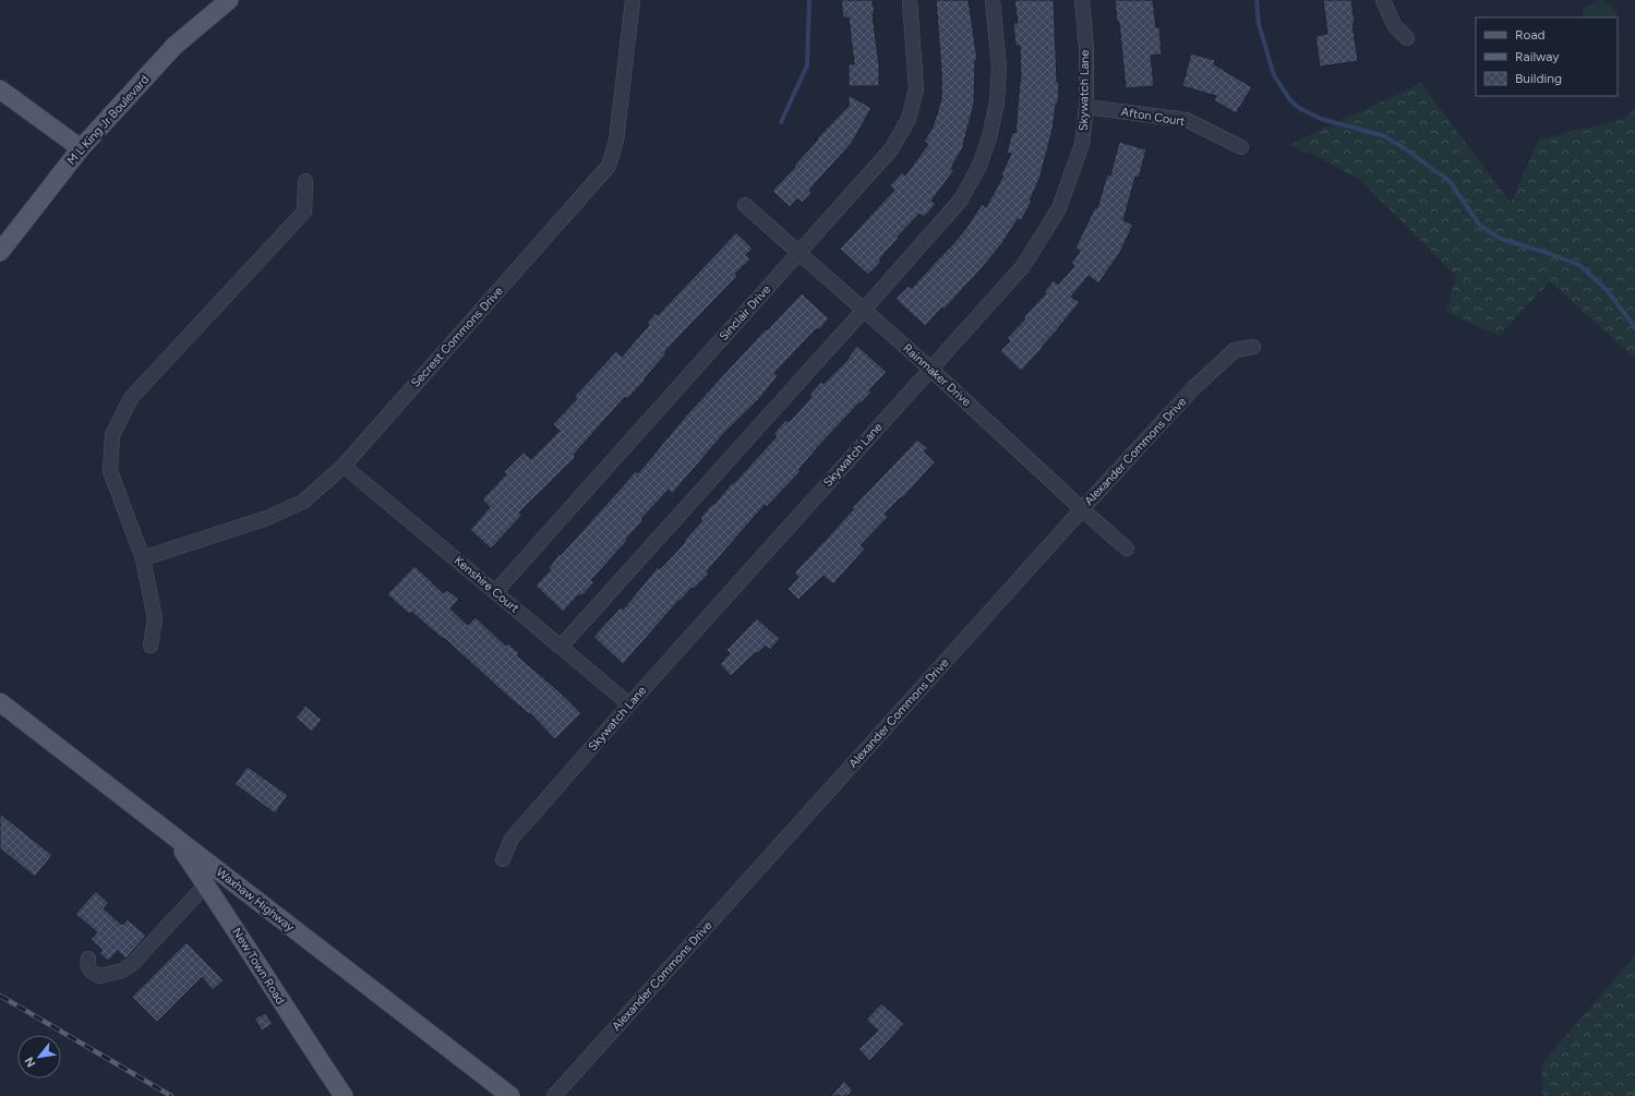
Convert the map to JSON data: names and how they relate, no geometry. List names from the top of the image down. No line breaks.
{"streets":{"main road":["M L King Jr Boulevard","Waxhaw Highway","New Town Road"],"street":["Skywatch Lane","Afton Court","Sinclair Drive","Secrest Commons Drive","Rainmaker Drive","Alexander Commons Drive","Kenshire Court"]},"crossings":[["Skywatch Lane","Afton Court"],["Skywatch Lane","Rainmaker Drive"],["Skywatch Lane","Kenshire Court"],["Sinclair Drive","Rainmaker Drive"],["Sinclair Drive","Kenshire Court"],["Secrest Commons Drive","Kenshire Court"],["Rainmaker Drive","Alexander Commons Drive"],["Waxhaw Highway","New Town Road"]],"legend":["Road","Railway","Building"],"north":"bottom left"}
